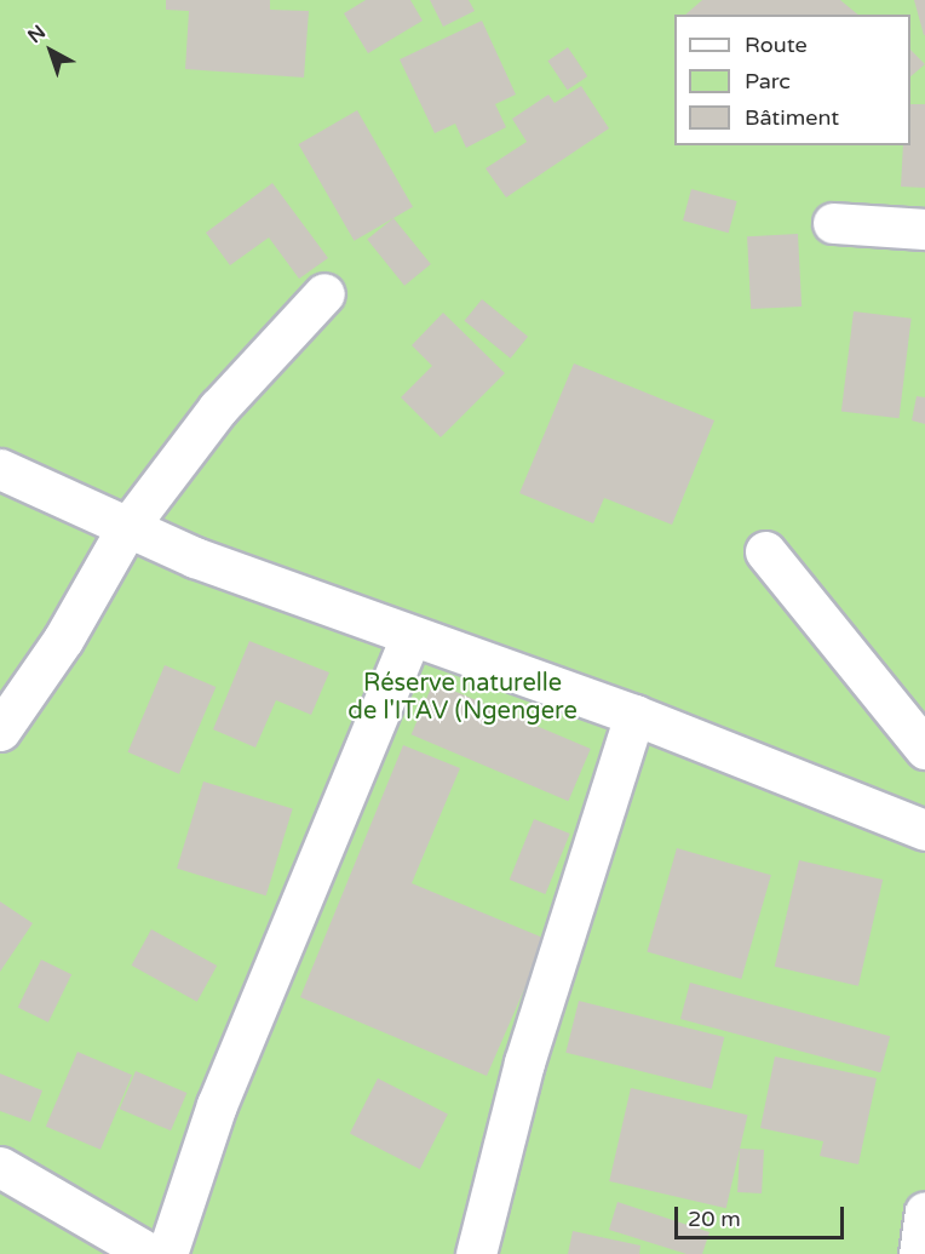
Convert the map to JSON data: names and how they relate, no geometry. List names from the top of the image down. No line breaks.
{"parks":["Réserve naturelle de l'ITAV (Ngengere"],"legend":["Route","Parc","Bâtiment"],"scale_bar":"20 m","north":"top left"}
